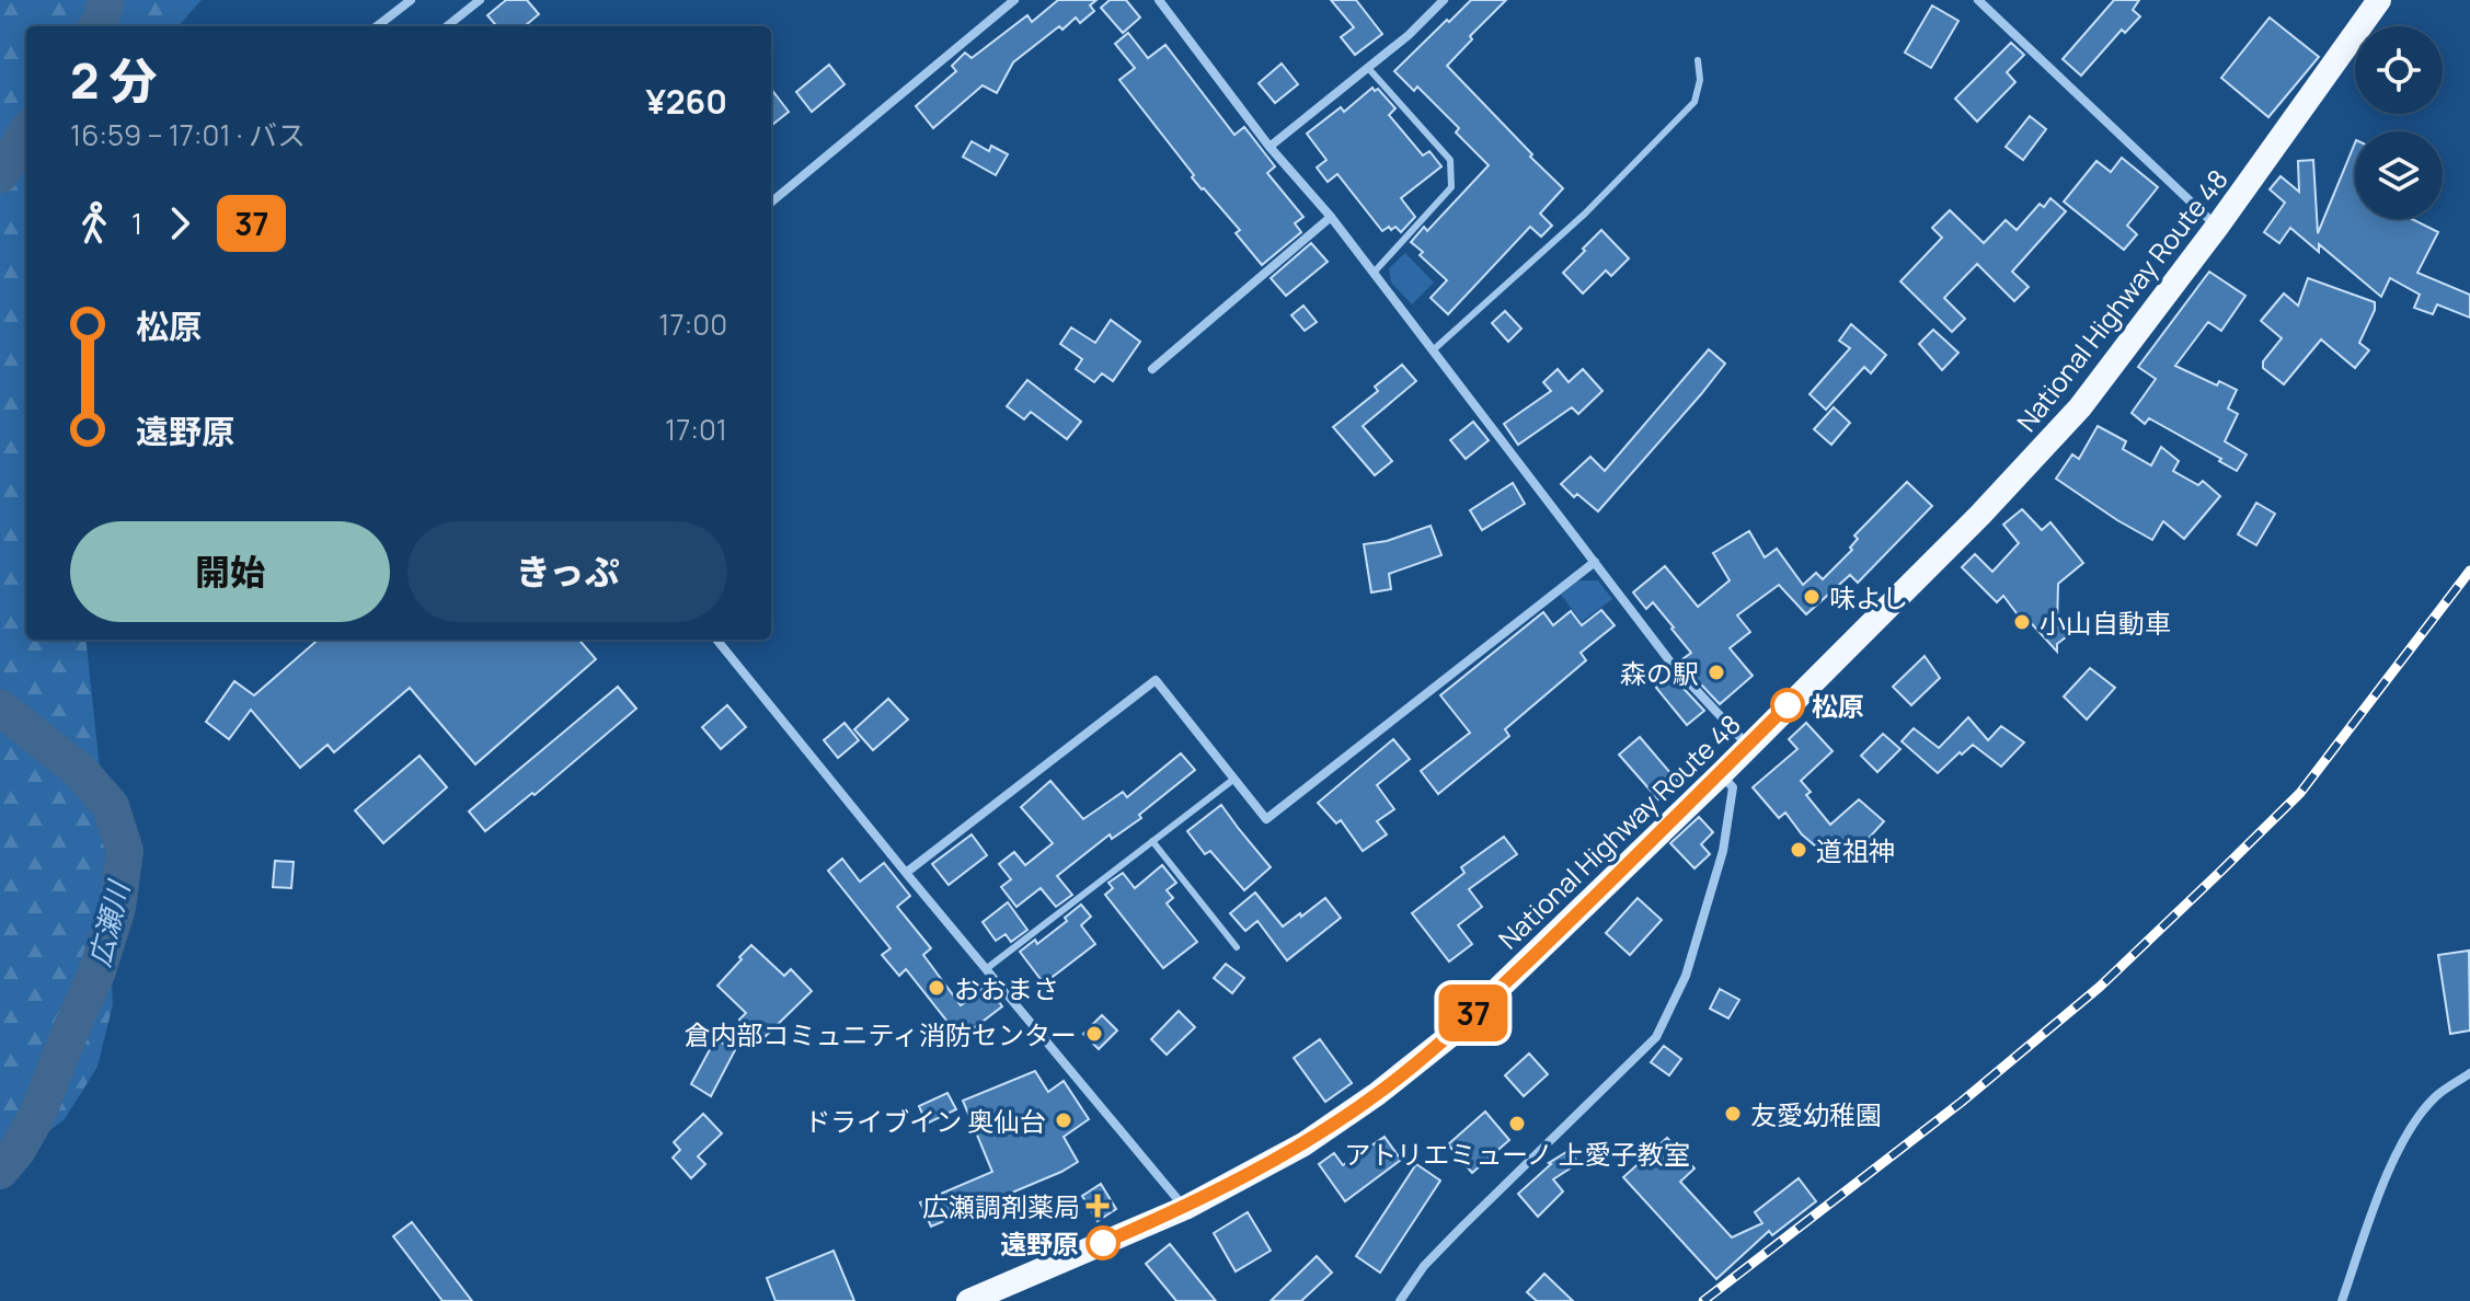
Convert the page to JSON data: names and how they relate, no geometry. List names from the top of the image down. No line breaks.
{"streets":{"highway":["National Highway Route 48"]},"water":["広瀬川"],"places":{"other":["味よし","小山自動車","森の駅","松原","道祖神","おおまさ","倉内部コミュニティ消防センター","友愛幼稚園","ドライブイン 奥仙台","アトリエミューノ 上愛子教室","遠野原"],"health":["広瀬調剤薬局"]},"lines":["bus line 37"],"page":{"on_map":"37","heading":["2 分","16:59 – 17:01 · バス","¥260"],"legs":["1","37"],"list":[{"name":"松原","value":"17:00"},{"name":"遠野原","value":"17:01"}],"buttons":["開始","きっぷ"]}}
